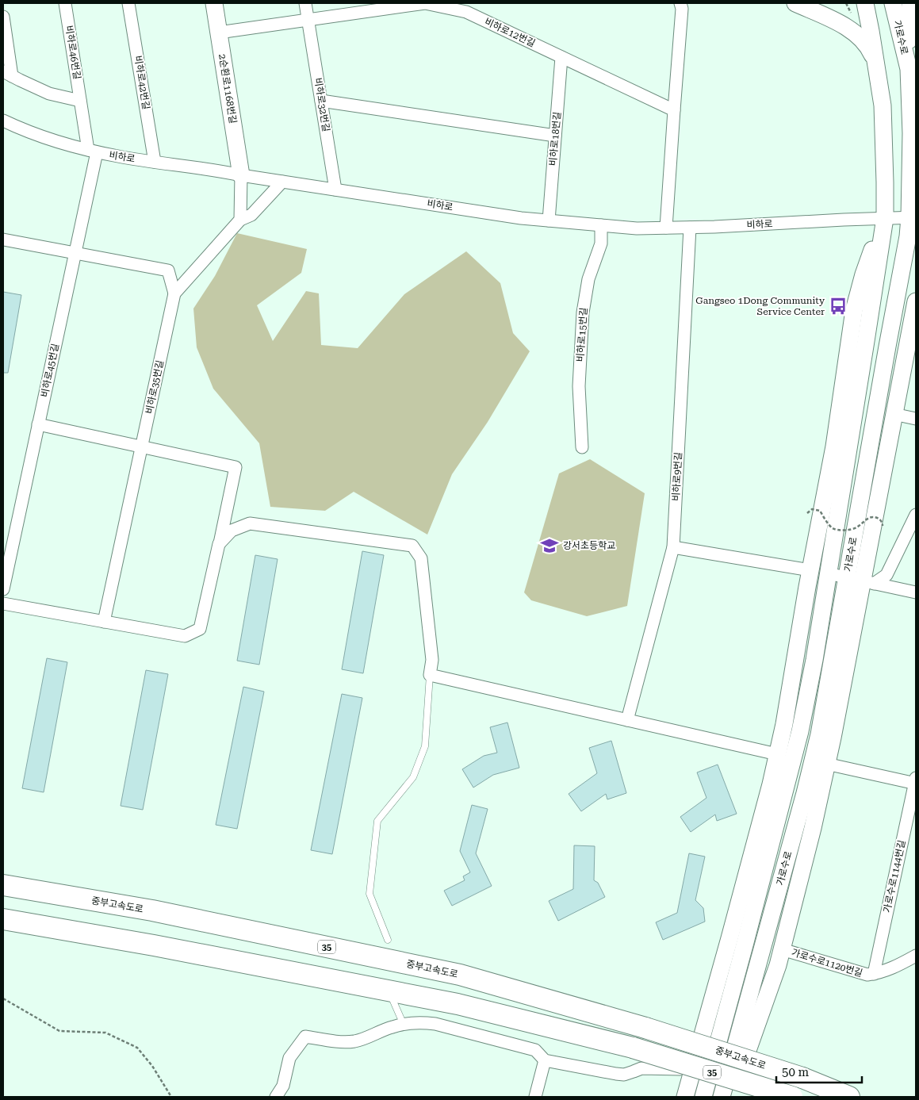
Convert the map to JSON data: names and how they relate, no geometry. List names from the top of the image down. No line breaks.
{"streets":{"highway":["중부고속도로","35"],"main road":["가로수로","2순환로1168번길"],"street":["비하로12번길","비하로46번길","비하로42번길","비하로32번길","비하로18번길","비하로","비하로15번길","비하로45번길","비하로35번길","비하로9번길","가로수로1144번길","가로수로1120번길"]},"crossings":[["비하로12번길","2순환로1168번길"],["비하로12번길","비하로32번길"],["비하로12번길","비하로18번길"],["가로수로","비하로"],["비하로46번길","비하로"],["비하로46번길","비하로45번길"],["비하로42번길","비하로"],["2순환로1168번길","비하로"],["비하로32번길","비하로"],["비하로18번길","비하로"],["비하로","비하로15번길"],["비하로","비하로45번길"],["비하로","비하로35번길"],["비하로","비하로9번길"],["가로수로1144번길","가로수로1120번길"]],"places":{"bus stop":["Gangseo 1Dong Community Service Center"],"school or university":["강서초등학교"]},"scale_bar":"50 m"}
